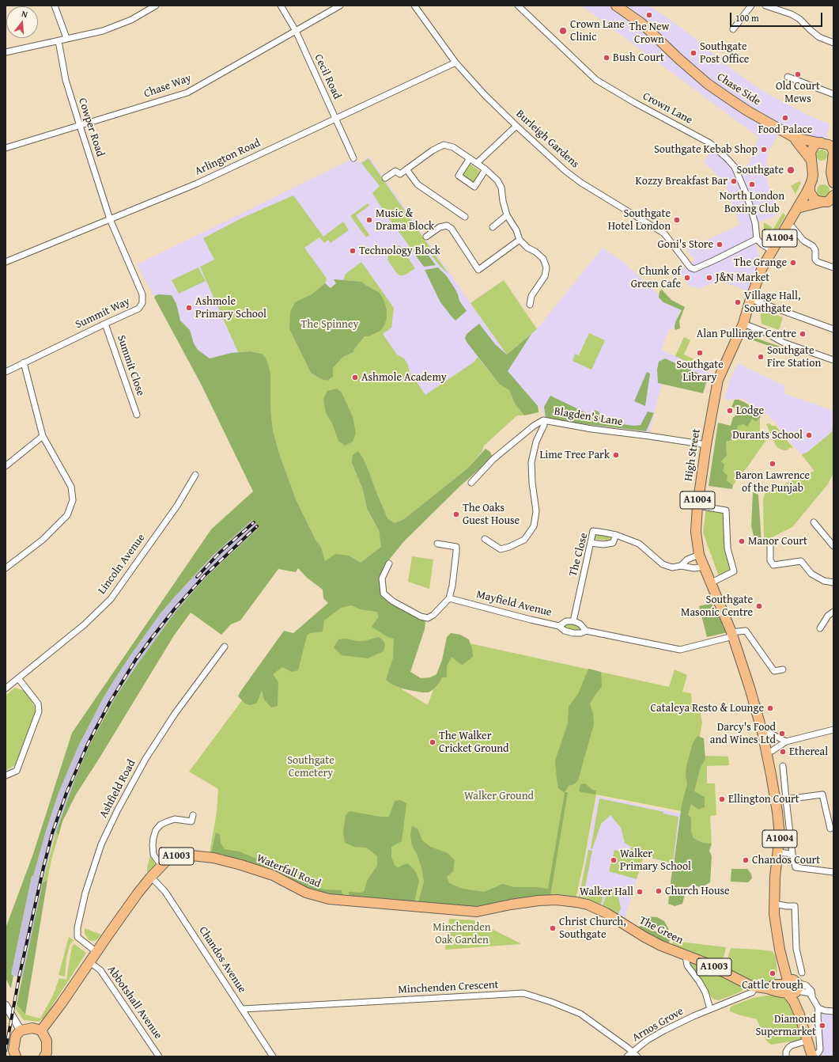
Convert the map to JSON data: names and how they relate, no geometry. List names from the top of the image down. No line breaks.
{"streets":{"main road":["Chase Side","A1004","High Street","A1003","Waterfall Road","The Green"],"street":["Cecil Road","Chase Way","Crown Lane","Cowper Road","Burleigh Gardens","Arlington Road","Summit Way","Summit Close","Blagden's Lane","The Close","Lincoln Avenue","Mayfield Avenue","Ashfield Road","Chandos Avenue","Minchenden Crescent","Abbotshall Avenue","Arnos Grove"]},"crossings":[["Cecil Road","Chase Way"],["Cecil Road","Arlington Road"],["Chase Way","Cowper Road"],["Crown Lane","Burleigh Gardens"],["Cowper Road","Arlington Road"],["Cowper Road","Summit Way"],["Burleigh Gardens","Arlington Road"],["Arlington Road","Summit Way"],["A1004","High Street"],["A1004","The Green"],["Summit Way","Summit Close"],["Blagden's Lane","High Street"],["High Street","The Close"],["The Close","Mayfield Avenue"],["Ashfield Road","Waterfall Road"],["Waterfall Road","The Green"],["Waterfall Road","Chandos Avenue"],["Waterfall Road","Abbotshall Avenue"],["The Green","Arnos Grove"],["Chandos Avenue","Minchenden Crescent"],["Minchenden Crescent","Arnos Grove"]],"parks":["The Spinney","Southgate Cemetery","Walker Ground","Minchenden Oak Garden"],"places":["The New Crown","Crown Lane Clinic","Southgate Post Office","Bush Court","Old Court Mews","Food Palace","Southgate Kebab Shop","Southgate","Kozzy Breakfast Bar","North London Boxing Club","Music & Drama Block","Southgate Hotel London","Goni's Store","Technology Block","The Grange","Chunk of Green Cafe","J&N Market","Village Hall, Southgate","Ashmole Primary School","Alan Pullinger Centre","Southgate Library","Southgate Fire Station","Ashmole Academy","Lodge","Durants School","Lime Tree Park","Baron Lawrence of the Punjab","The Oaks Guest House","Manor Court","Southgate Masonic Centre","Cataleya Resto & Lounge","Darcy's Food and Wines Ltd","The Walker Cricket Ground","Ethereal","Ellington Court","Walker Primary School","Chandos Court","Church House","Walker Hall","Christ Church, Southgate","Cattle trough","Diamond Supermarket"],"scale_bar":"100 m","north":"top"}
